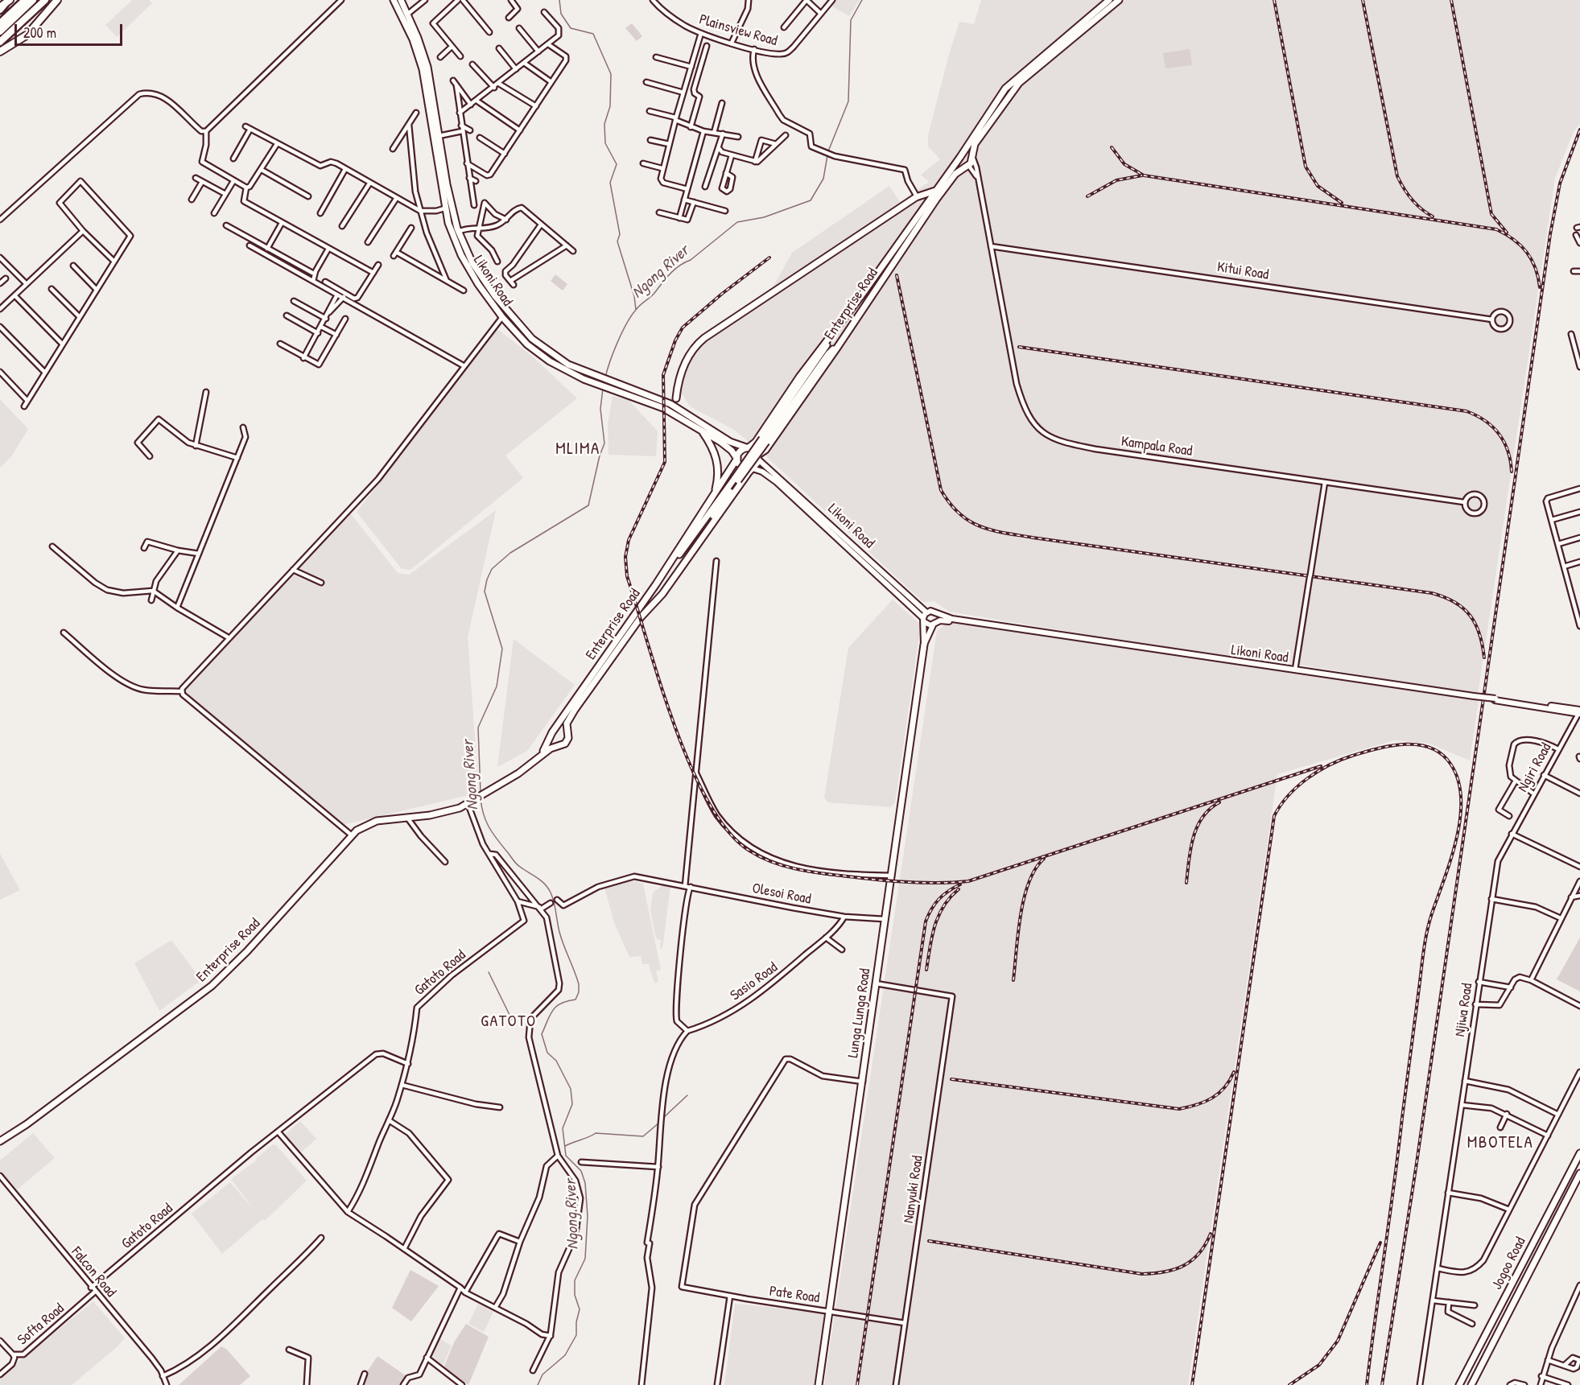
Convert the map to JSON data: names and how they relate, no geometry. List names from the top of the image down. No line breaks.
{"streets":{"main road":["Likoni Road","Enterprise Road","Lunga Lunga Road","Jogoo Road"],"street":["Plainsview Road","Kitui Road","Kampala Road","Ngiri Road","Olesoi Road","Gatoto Road","Sasio Road","Njiwa Road","Nanyuki Road","Falcon Road","Pate Road","Softa Road"]},"crossings":[["Kitui Road","Kampala Road"],["Likoni Road","Enterprise Road"],["Likoni Road","Ngiri Road"],["Likoni Road","Lunga Lunga Road"],["Enterprise Road","Kampala Road"],["Enterprise Road","Gatoto Road"],["Ngiri Road","Njiwa Road"],["Olesoi Road","Sasio Road"],["Olesoi Road","Lunga Lunga Road"],["Gatoto Road","Falcon Road"],["Lunga Lunga Road","Nanyuki Road"],["Lunga Lunga Road","Pate Road"],["Nanyuki Road","Pate Road"],["Falcon Road","Softa Road"]],"districts":["MLIMA","GATOTO","MBOTELA"],"water":["Ngong River"],"scale_bar":"200 m"}
